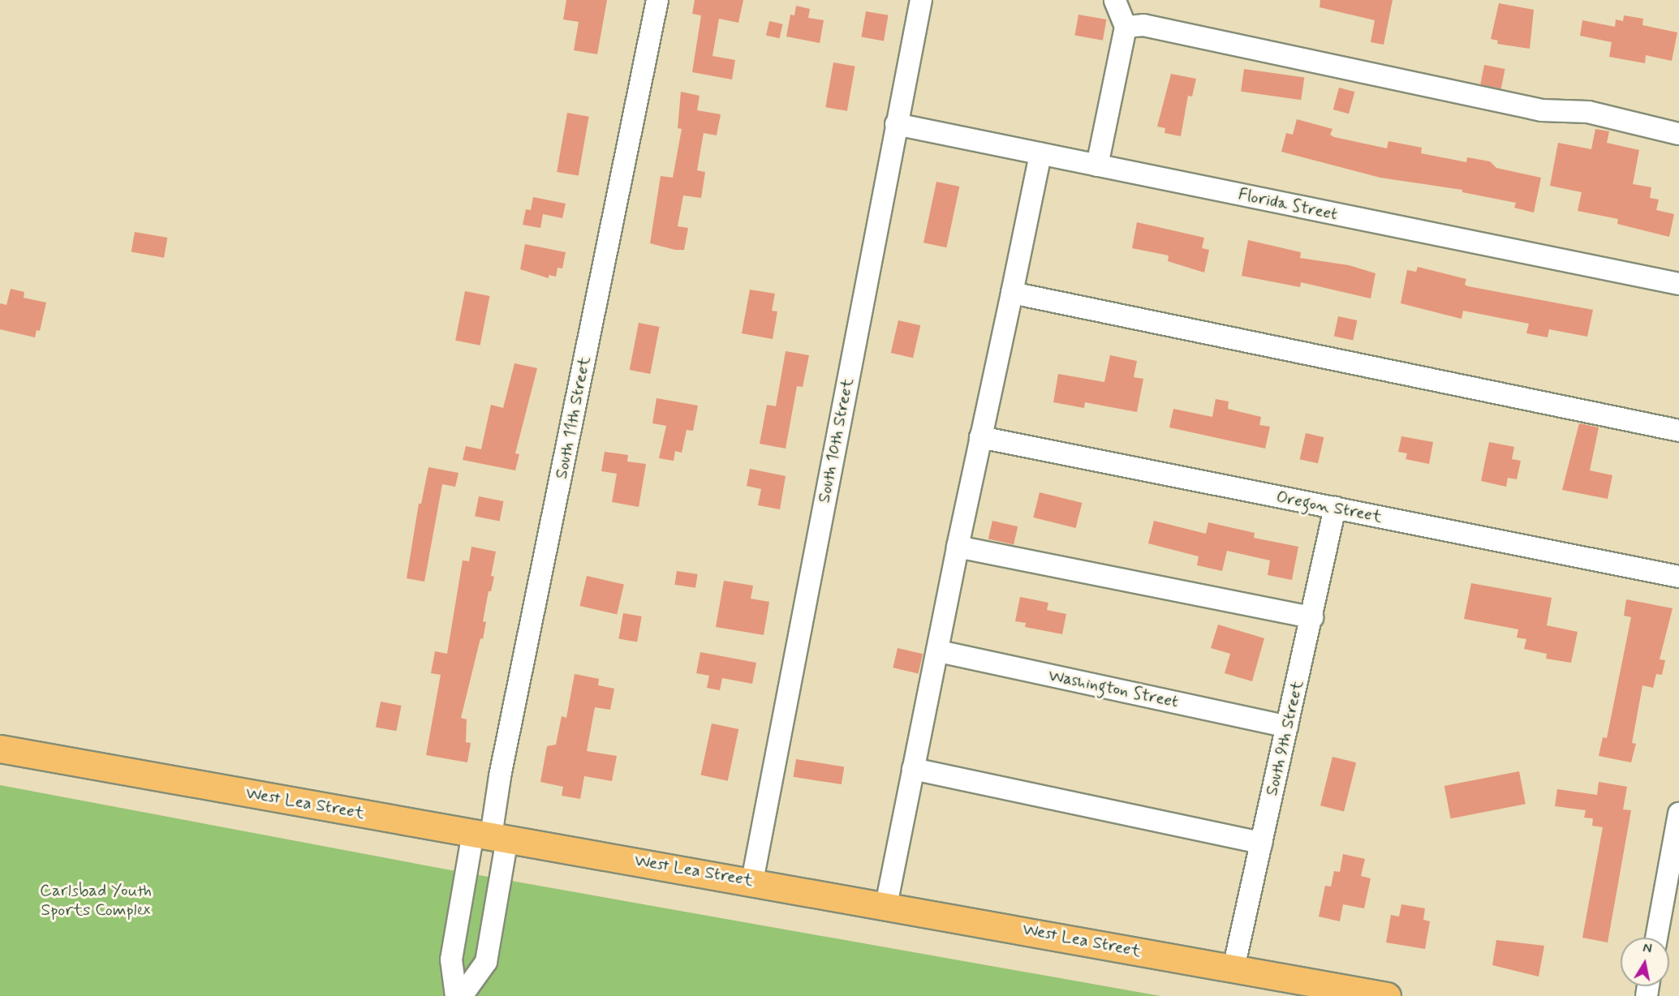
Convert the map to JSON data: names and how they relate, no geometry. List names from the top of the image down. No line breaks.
{"streets":{"main road":["West Lea Street"],"street":["Florida Street","South 11th Street","South 10th Street","Oregon Street","Washington Street","South 9th Street"]},"crossings":[["Florida Street","South 10th Street"],["South 11th Street","West Lea Street"],["South 10th Street","West Lea Street"],["Oregon Street","South 9th Street"],["Washington Street","South 9th Street"],["South 9th Street","West Lea Street"]],"parks":["Carlsbad Youth Sports Complex"],"north":"top"}
